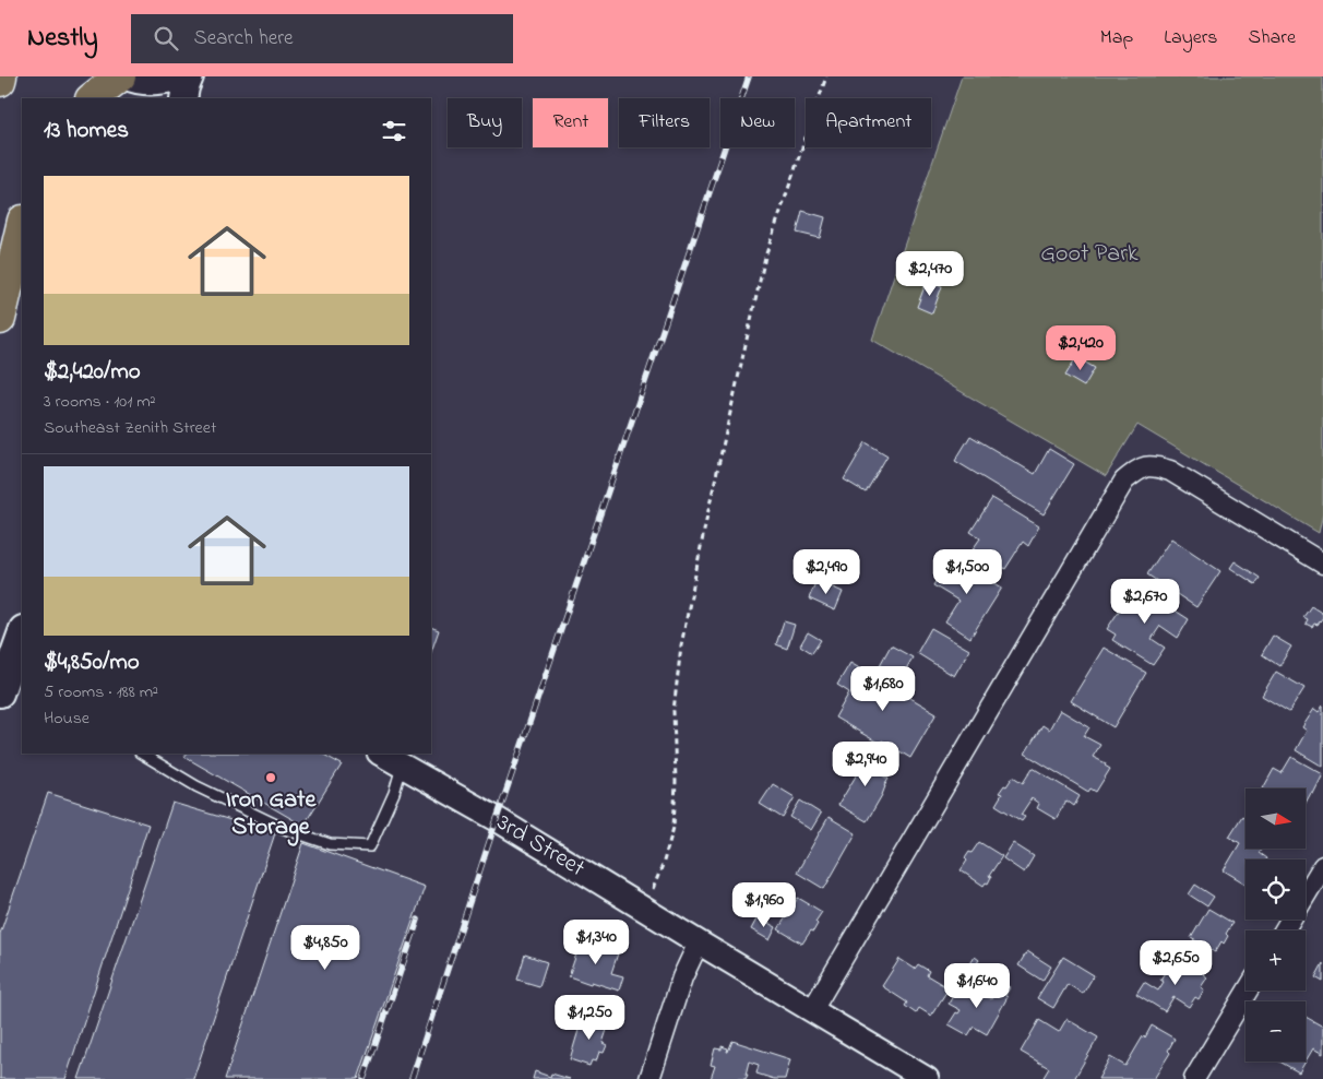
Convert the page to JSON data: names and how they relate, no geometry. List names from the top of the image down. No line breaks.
{"streets":{"street":["3rd Street"]},"parks":["Goot Park"],"places":["Iron Gate Storage"],"north":"right","page":{"header":"Nestly","search":"Search here","nav":["Map","Layers","Share"],"chip":["Buy","Rent","Filters","New","Apartment"],"heading":"13 homes","list":[{"name":"$2,420/mo","note":"3 rooms · 101 m² · Southeast Zenith Street"},{"name":"$4,850/mo","note":"5 rooms · 188 m² · House"}],"price":["$2,470","$2,420","$2,490","$1,500","$2,670","$1,680","$2,940","$1,960","$1,340","$4,850","$2,650","$1,640","$1,250"],"map_buttons":["+","−"]}}
